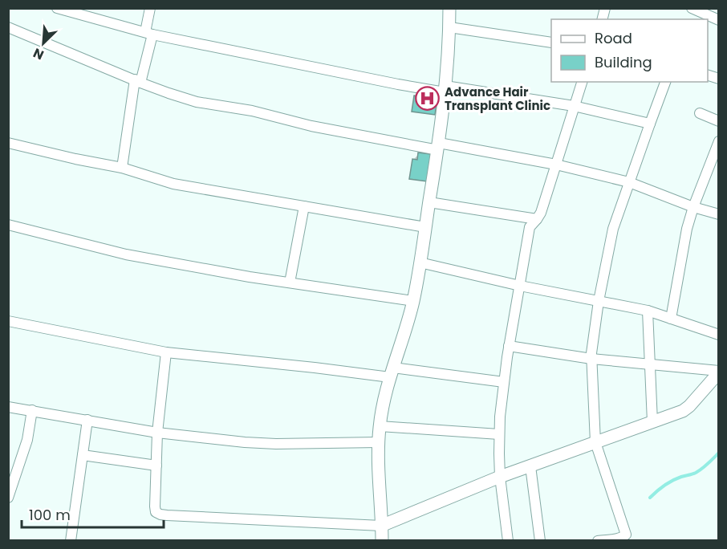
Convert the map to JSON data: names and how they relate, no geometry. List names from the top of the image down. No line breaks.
{"places":{"hospital":["Advance Hair Transplant Clinic"]},"legend":["Road","Building"],"scale_bar":"100 m","north":"bottom left"}
